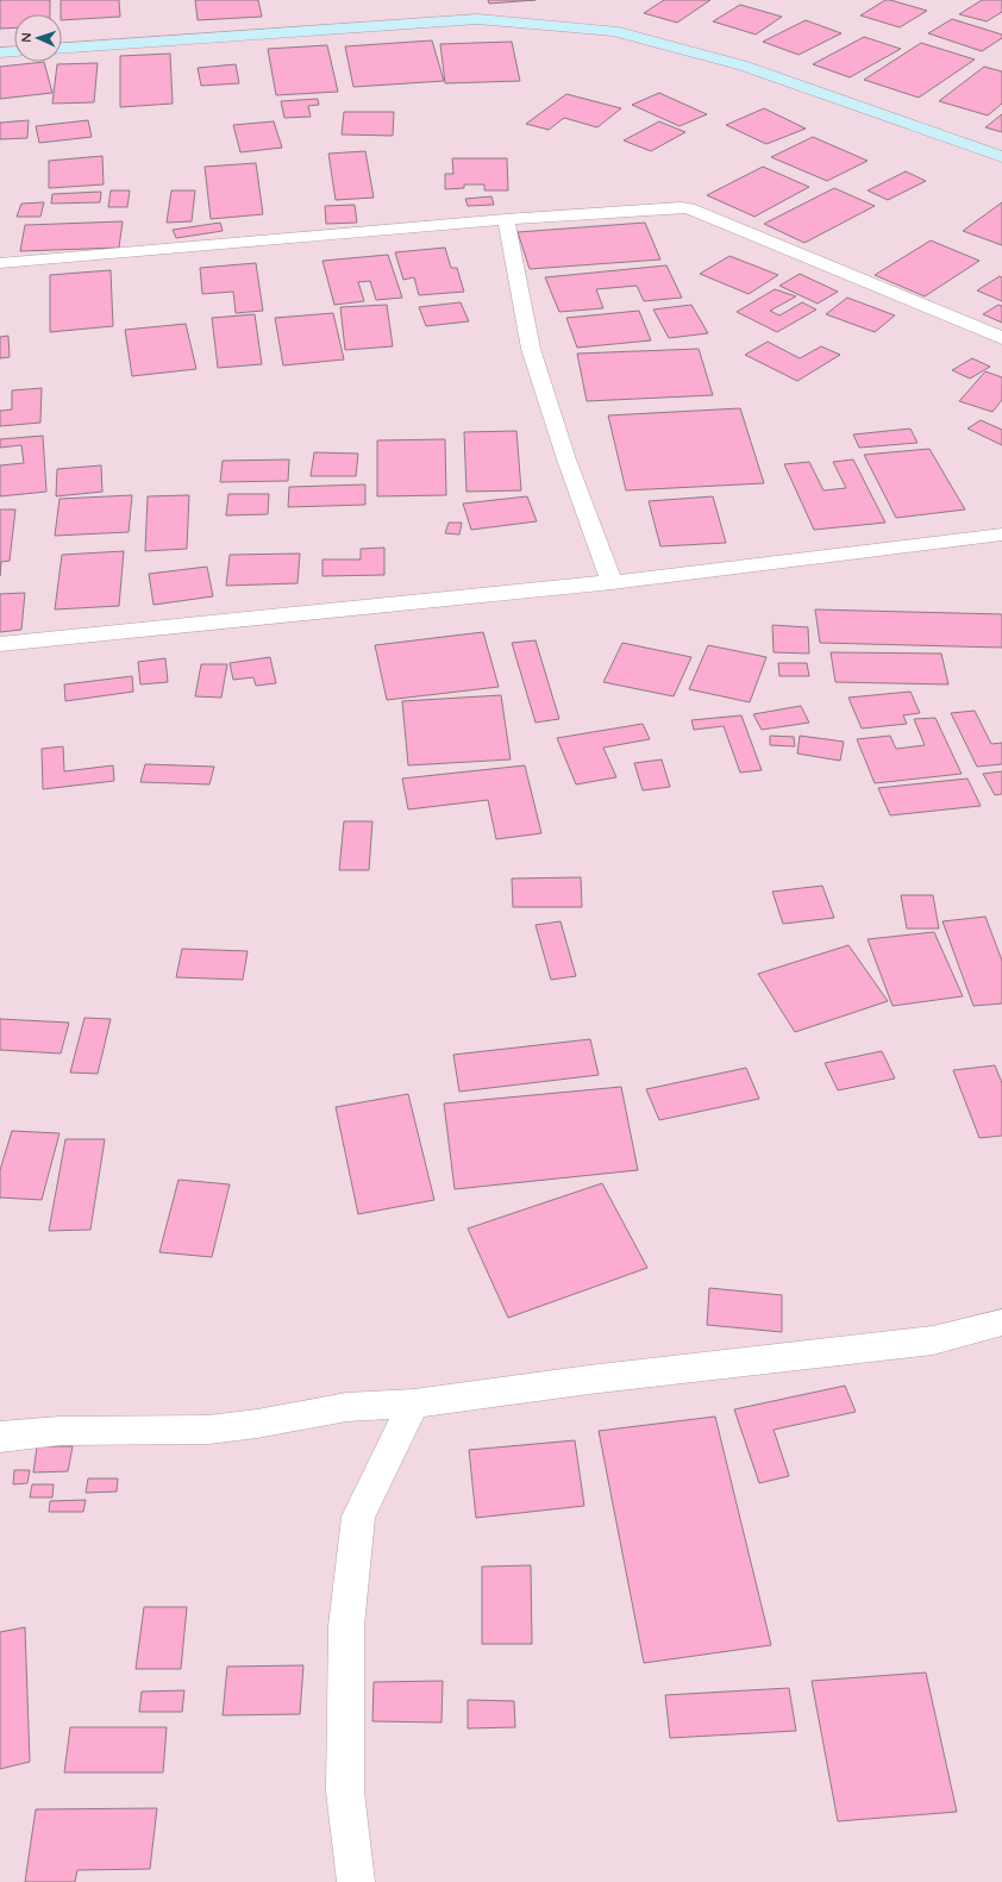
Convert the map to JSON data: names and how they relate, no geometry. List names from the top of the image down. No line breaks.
{"north":"left"}
